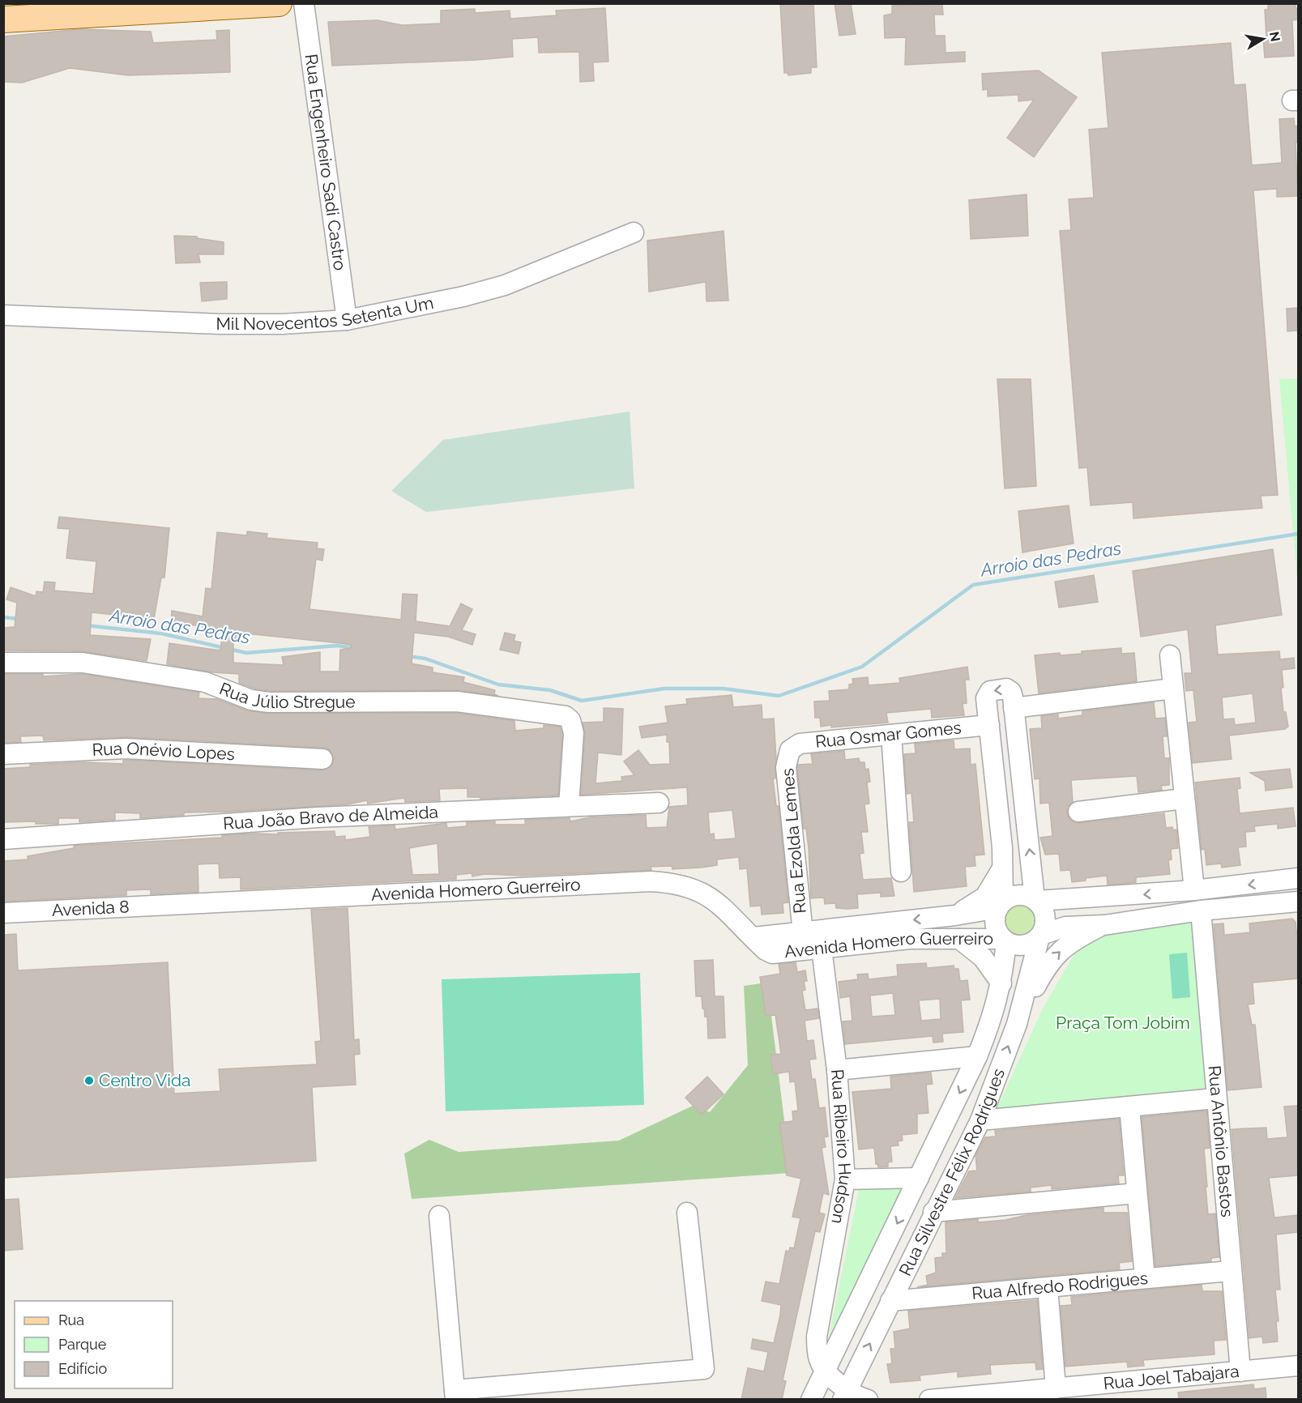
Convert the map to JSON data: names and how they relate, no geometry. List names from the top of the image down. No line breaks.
{"streets":{"street":["Rua Engenheiro Sadi Castro","Mil Novecentos Setenta Um","Rua Júlio Stregue","Rua Osmar Gomes","Rua Onévio Lopes","Rua João Bravo de Almeida","Rua Ezolda Lemes","Avenida Homero Guerreiro","Avenida 8","Rua Antônio Bastos","Rua Ribeiro Hudson","Rua Silvestre Félix Rodrigues","Rua Alfredo Rodrigues","Rua Joel Tabajara"]},"crossings":[["Rua Engenheiro Sadi Castro","Mil Novecentos Setenta Um"],["Rua Júlio Stregue","Rua João Bravo de Almeida"],["Rua Osmar Gomes","Rua Ezolda Lemes"],["Rua Ezolda Lemes","Avenida Homero Guerreiro"],["Avenida Homero Guerreiro","Avenida 8"],["Avenida Homero Guerreiro","Rua Ribeiro Hudson"],["Avenida Homero Guerreiro","Rua Silvestre Félix Rodrigues"],["Rua Antônio Bastos","Rua Alfredo Rodrigues"],["Rua Antônio Bastos","Rua Joel Tabajara"],["Rua Ribeiro Hudson","Rua Silvestre Félix Rodrigues"],["Rua Silvestre Félix Rodrigues","Rua Alfredo Rodrigues"]],"water":["Arroio das Pedras"],"parks":["Praça Tom Jobim"],"places":["Centro Vida"],"legend":["Rua","Parque","Edifício"],"north":"right"}
